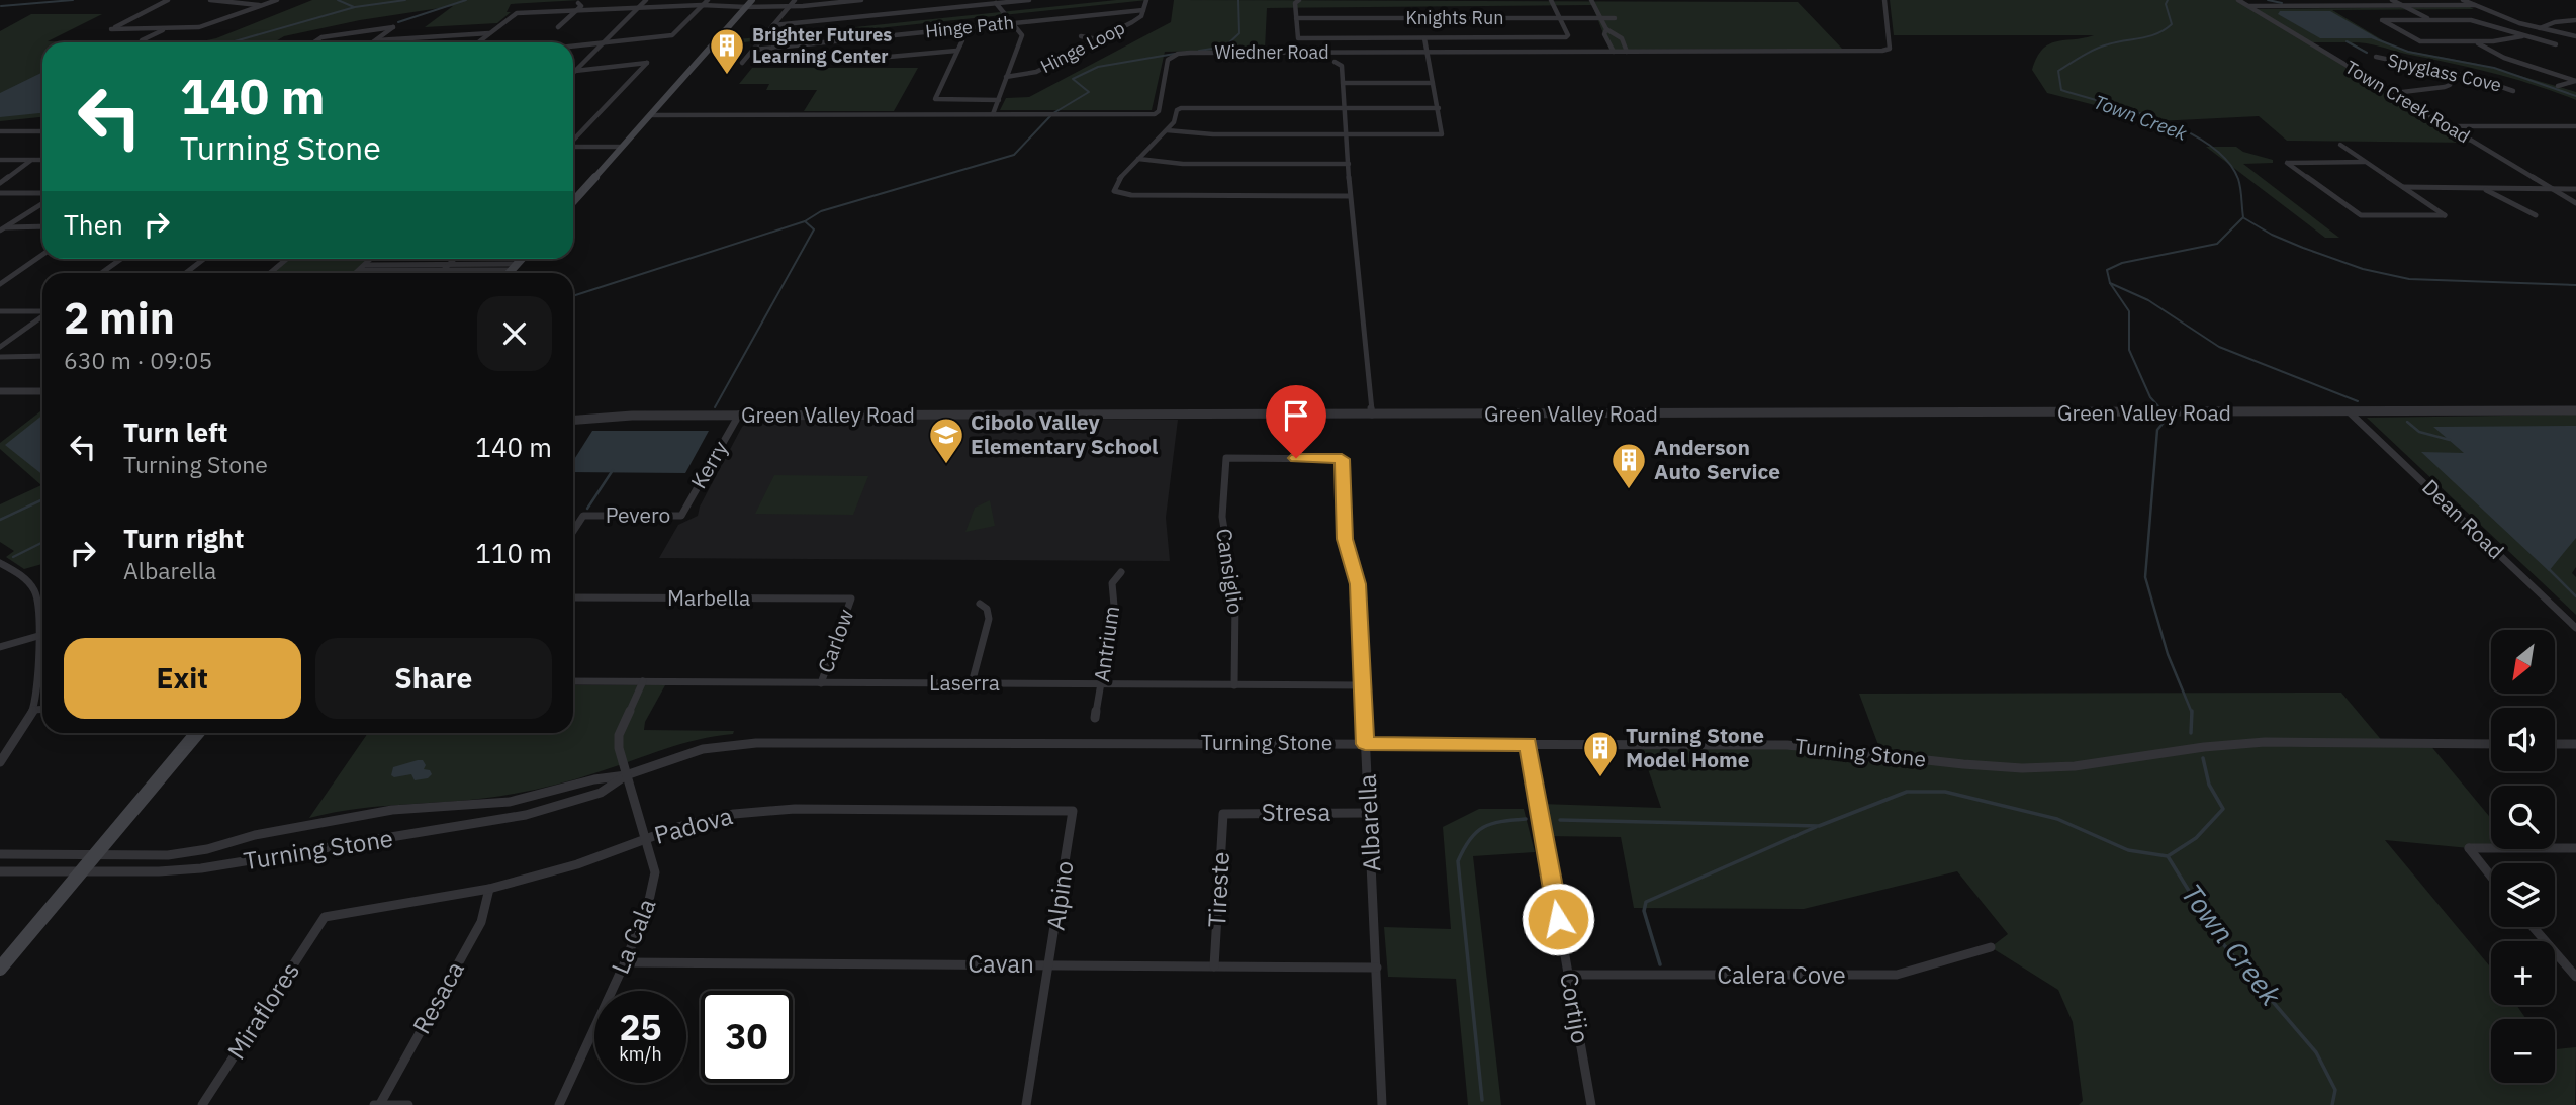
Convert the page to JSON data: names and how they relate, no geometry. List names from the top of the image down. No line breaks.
{"streets":{"street":["Knights Run","Hinge Path","Hinge Loop","Wiedner Road","Spyglass Cove","Town Creek Road","Green Valley Road","Kerry","Pevero","Dean Road","Cansiglio","Marbella","Carlow","Antrium","Laserra","Turning Stone","Stresa","Albarella","Padova","Tireste","Alpino","La Cala","Cavan","Calera Cove","Resaca","Cortijo","Miraflores"]},"crossings":[["Hinge Path","Hinge Loop"],["Green Valley Road","Kerry"],["Green Valley Road","Dean Road"],["Kerry","Pevero"],["Cansiglio","Laserra"],["Cansiglio","Albarella"],["Marbella","Carlow"],["Carlow","Laserra"],["Antrium","Laserra"],["Laserra","Albarella"],["Laserra","La Cala"],["Turning Stone","Albarella"],["Turning Stone","La Cala"],["Turning Stone","Cortijo"],["Stresa","Albarella"],["Stresa","Tireste"],["Albarella","Cavan"],["Padova","Alpino"],["Padova","La Cala"],["Padova","Resaca"],["Padova","Miraflores"],["Tireste","Cavan"],["Alpino","Cavan"],["La Cala","Cavan"],["Calera Cove","Cortijo"]],"water":["Town Creek"],"places":{"building":["Brighter Futures Learning Center","Anderson Auto Service","Turning Stone Model Home"],"school or university":["Cibolo Valley Elementary School"]},"north":"bottom left","page":{"turn":["140 m","Turning Stone"],"then":"Then","heading":["2 min","630 m · 09:05"],"list":[{"name":"Turn left","note":"Turning Stone","value":"140 m"},{"name":"Turn right","note":"Albarella","value":"110 m"}],"buttons":["Exit","Share"],"map_buttons":["+","−"],"speed":"25 km/h","limit":"30"}}
